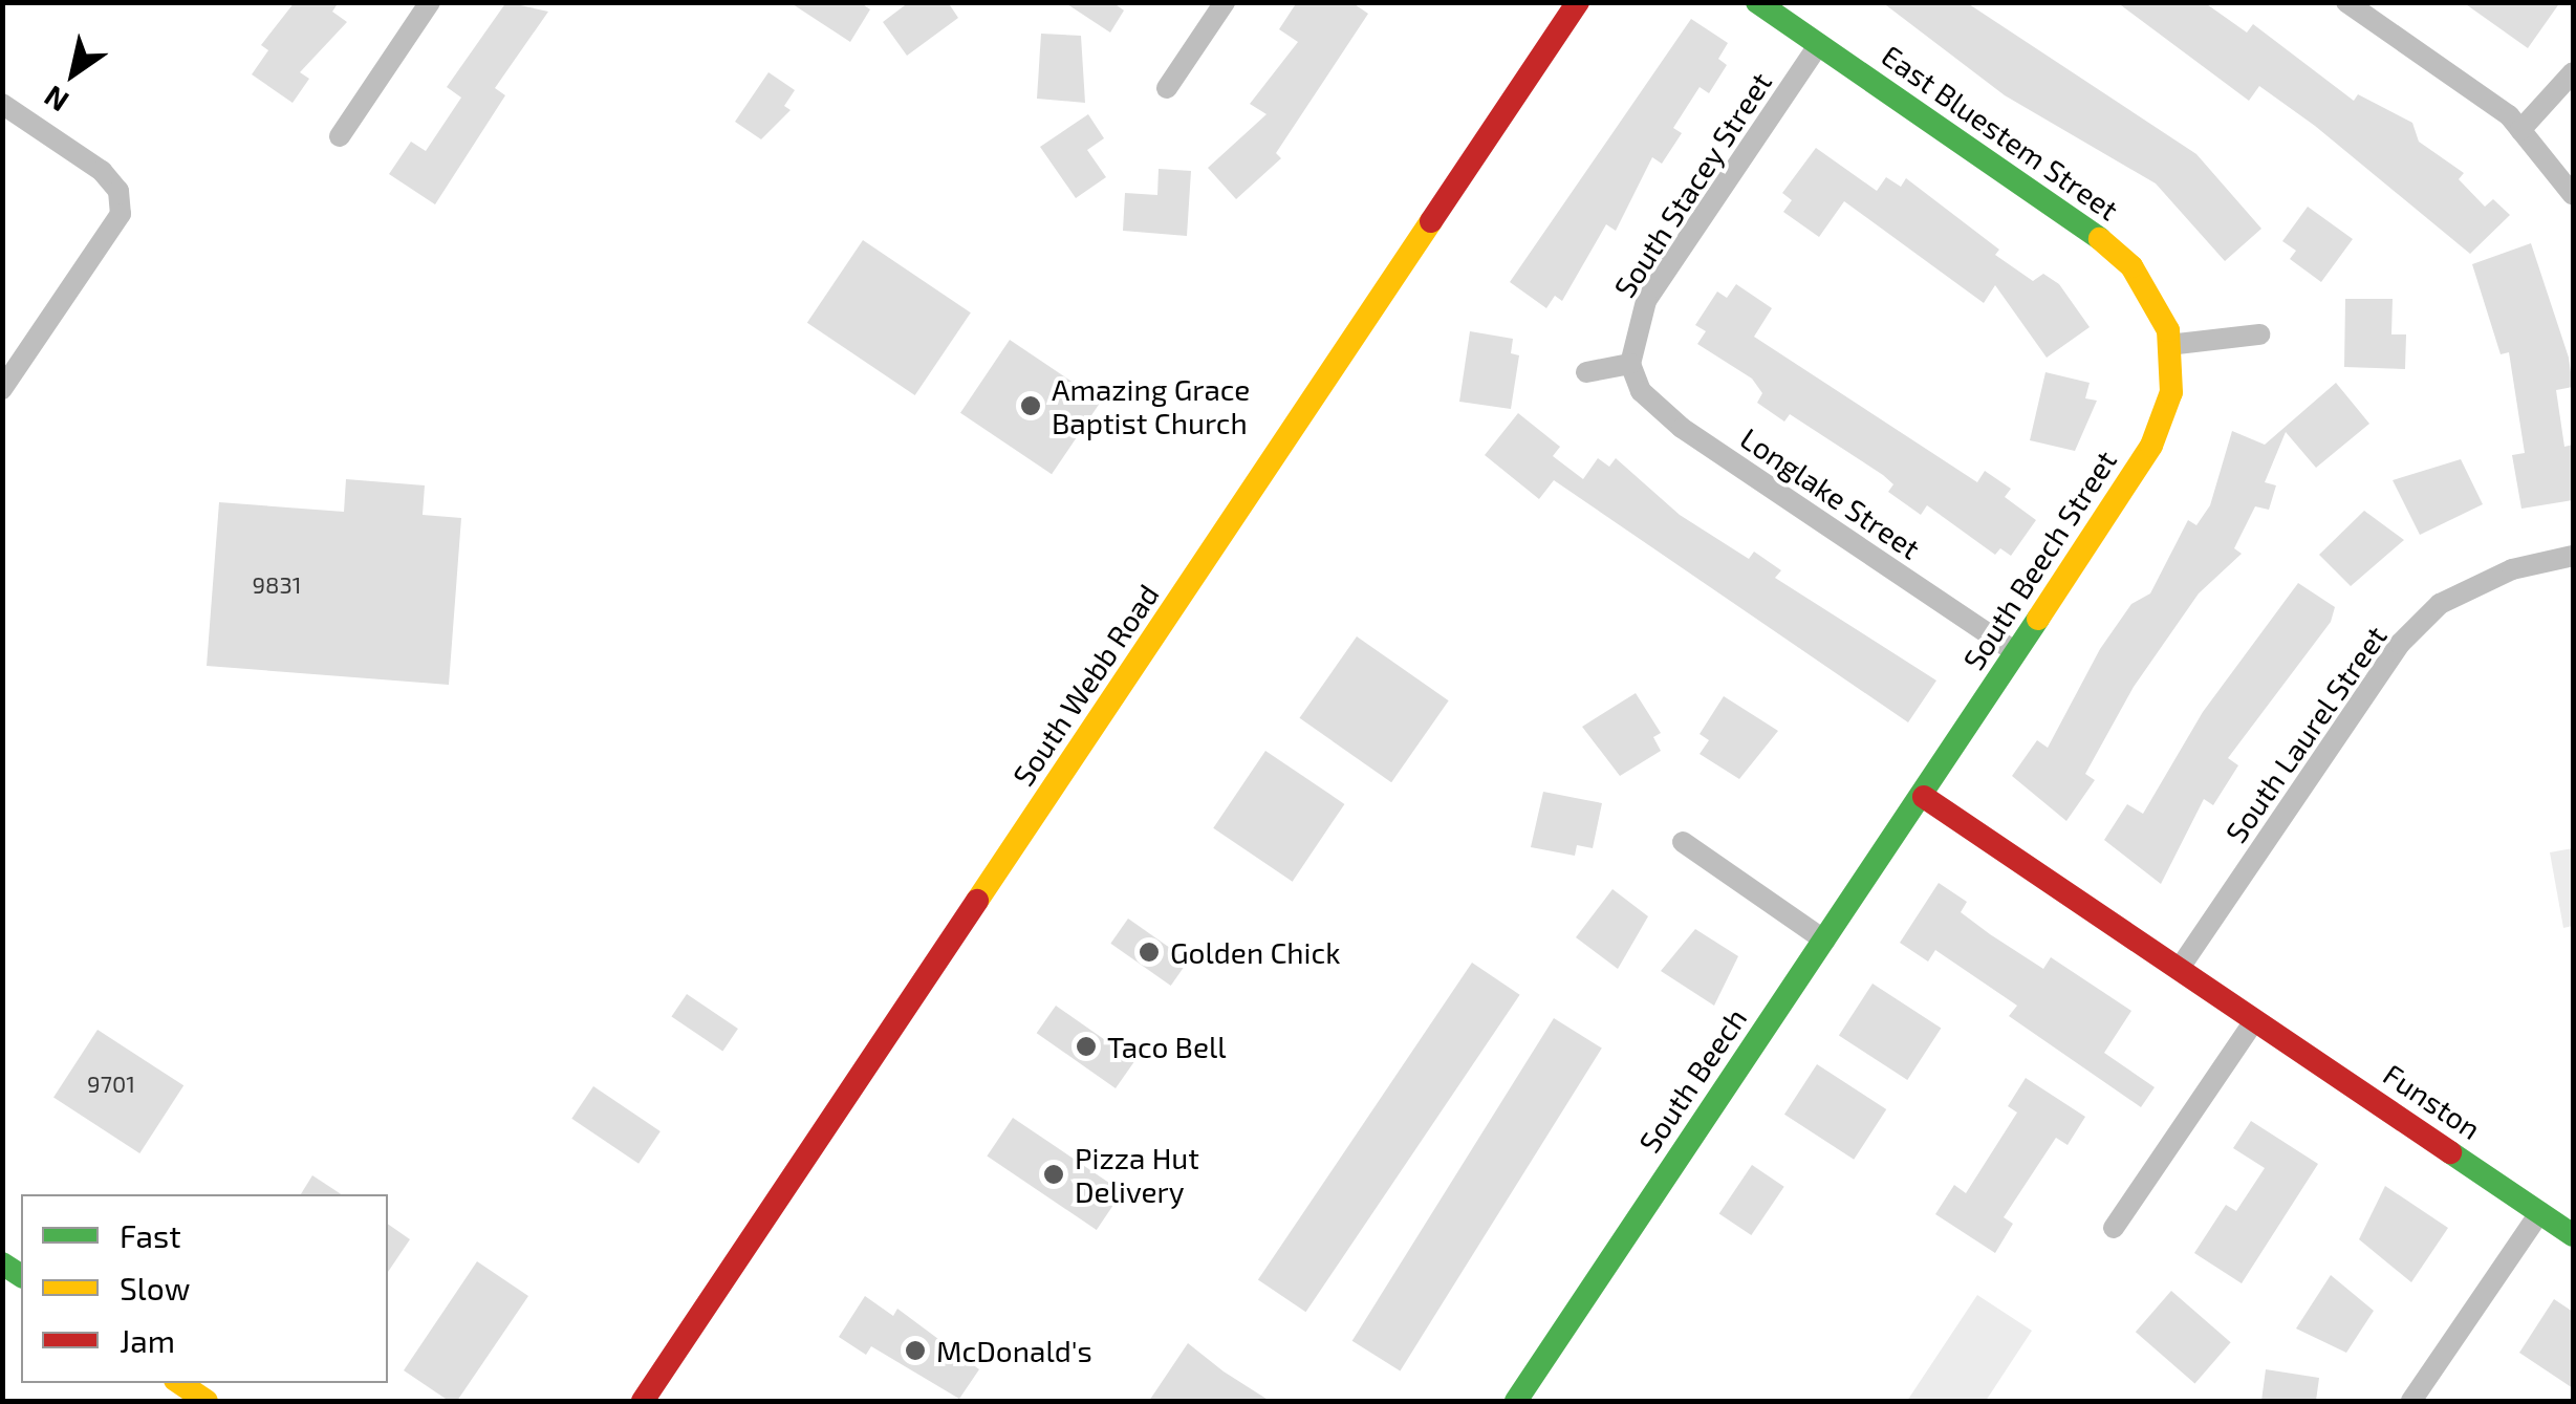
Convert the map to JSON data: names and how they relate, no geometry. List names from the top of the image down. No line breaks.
{"streets":{"street":["East Bluestem Street","South Stacey Street","Longlake Street","South Beech Street","South Webb Road","South Laurel Street","South Beech","Funston"]},"crossings":[["East Bluestem Street","South Stacey Street"],["East Bluestem Street","South Beech Street"],["South Stacey Street","Longlake Street"],["Longlake Street","South Beech Street"],["South Beech Street","South Beech"],["South Laurel Street","Funston"]],"places":["Amazing Grace Baptist Church","Golden Chick","Taco Bell","Pizza Hut Delivery","McDonald's"],"house_numbers":["9831","9701"],"legend":["Fast","Slow","Jam"],"north":"bottom left"}
